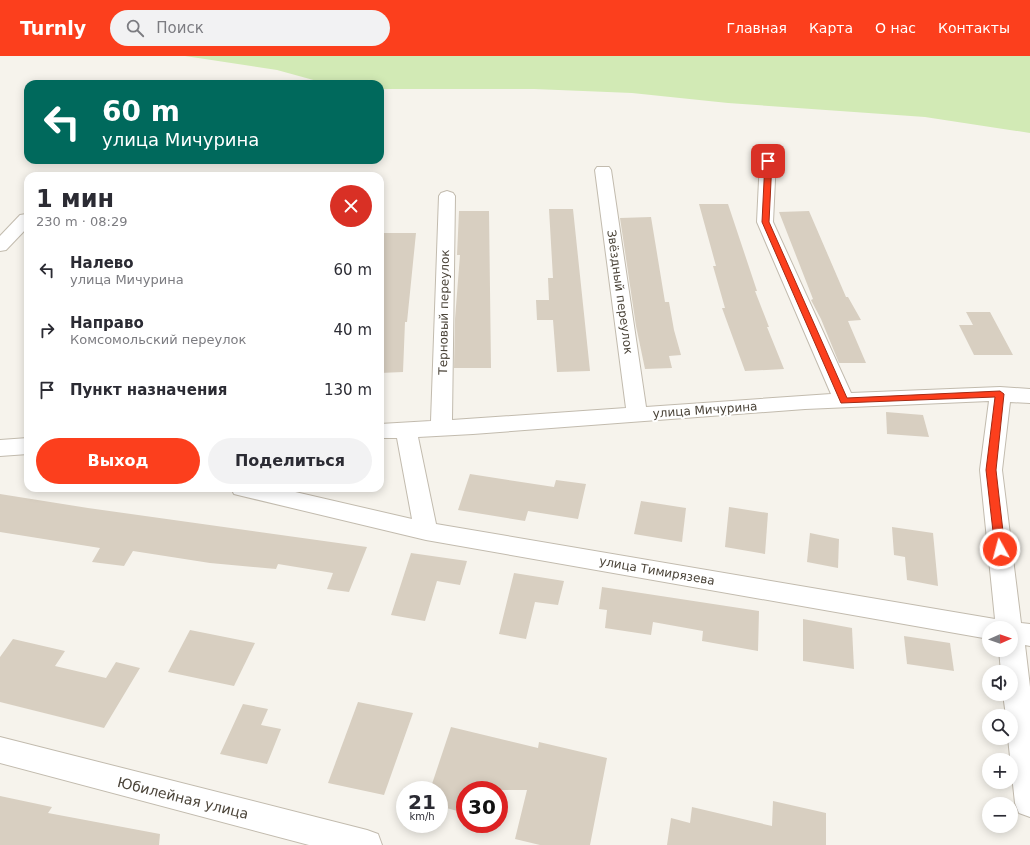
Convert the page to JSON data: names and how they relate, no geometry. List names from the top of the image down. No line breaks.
{"streets":{"street":["Звёздный переулок","Терновый переулок","улица Мичурина","улица Тимирязева","Юбилейная улица"]},"crossings":[["Звёздный переулок","улица Мичурина"],["Терновый переулок","улица Мичурина"]],"north":"right","page":{"header":"Turnly","search":"Поиск","nav":["Главная","Карта","О нас","Контакты"],"turn":["60 m","улица Мичурина"],"heading":["1 мин","230 m · 08:29"],"list":[{"name":"Налево","note":"улица Мичурина","value":"60 m"},{"name":"Направо","note":"Комсомольский переулок","value":"40 m"},{"name":"Пункт назначения","value":"130 m"}],"buttons":["Выход","Поделиться"],"map_buttons":["+","−"],"speed":"21 km/h","limit":"30"}}
